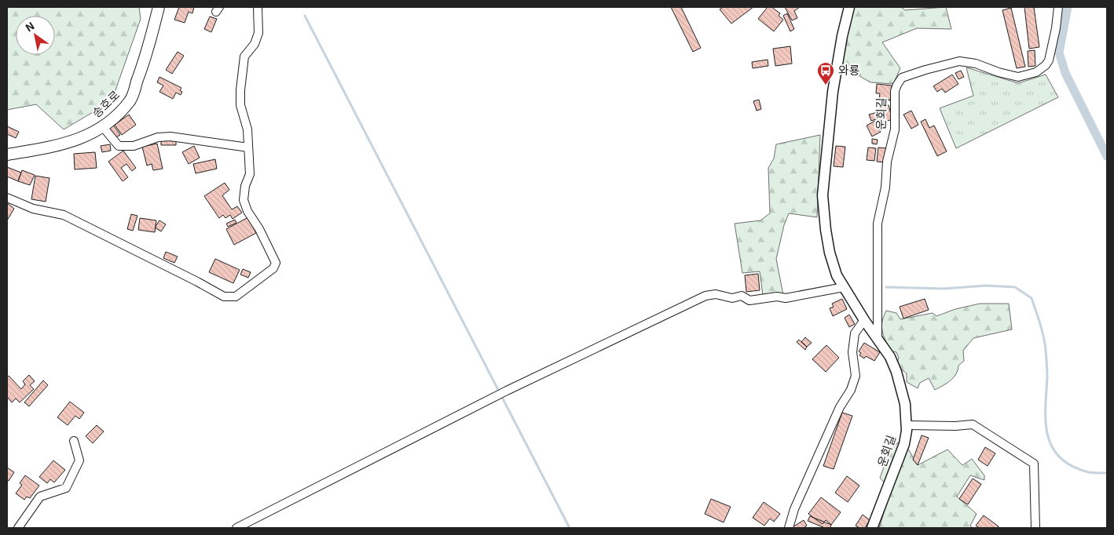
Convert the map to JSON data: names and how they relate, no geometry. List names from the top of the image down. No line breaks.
{"streets":{"main road":["송호로"],"street":["운회길"]},"places":{"bus stop":["와룡"]},"north":"top left"}
